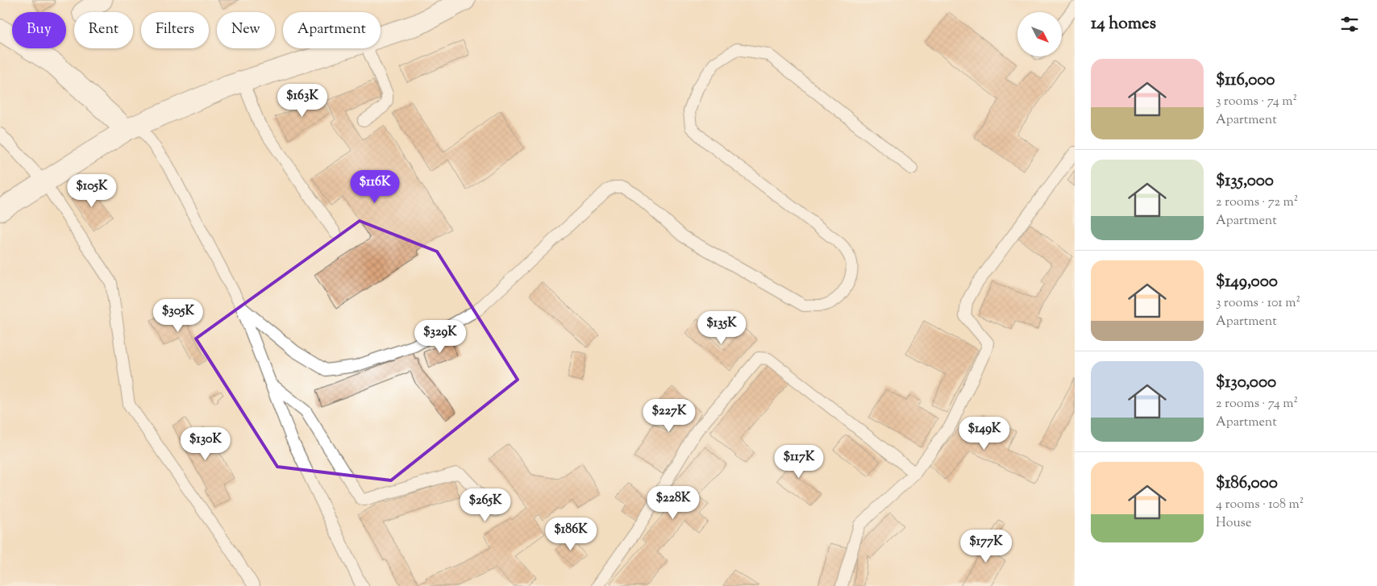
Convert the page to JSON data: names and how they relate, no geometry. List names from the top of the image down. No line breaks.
{"north":"bottom right","page":{"heading":"14 homes","chip":["Buy","Rent","Filters","New","Apartment"],"list":[{"name":"$116,000","note":"3 rooms · 74 m² · Apartment"},{"name":"$135,000","note":"2 rooms · 72 m² · Apartment"},{"name":"$149,000","note":"3 rooms · 101 m² · Apartment"},{"name":"$130,000","note":"2 rooms · 74 m² · Apartment"},{"name":"$186,000","note":"4 rooms · 108 m² · House"}],"price":["$163K","$116K","$105K","$305K","$135K","$329K","$227K","$149K","$130K","$117K","$228K","$265K","$186K","$177K"]}}
